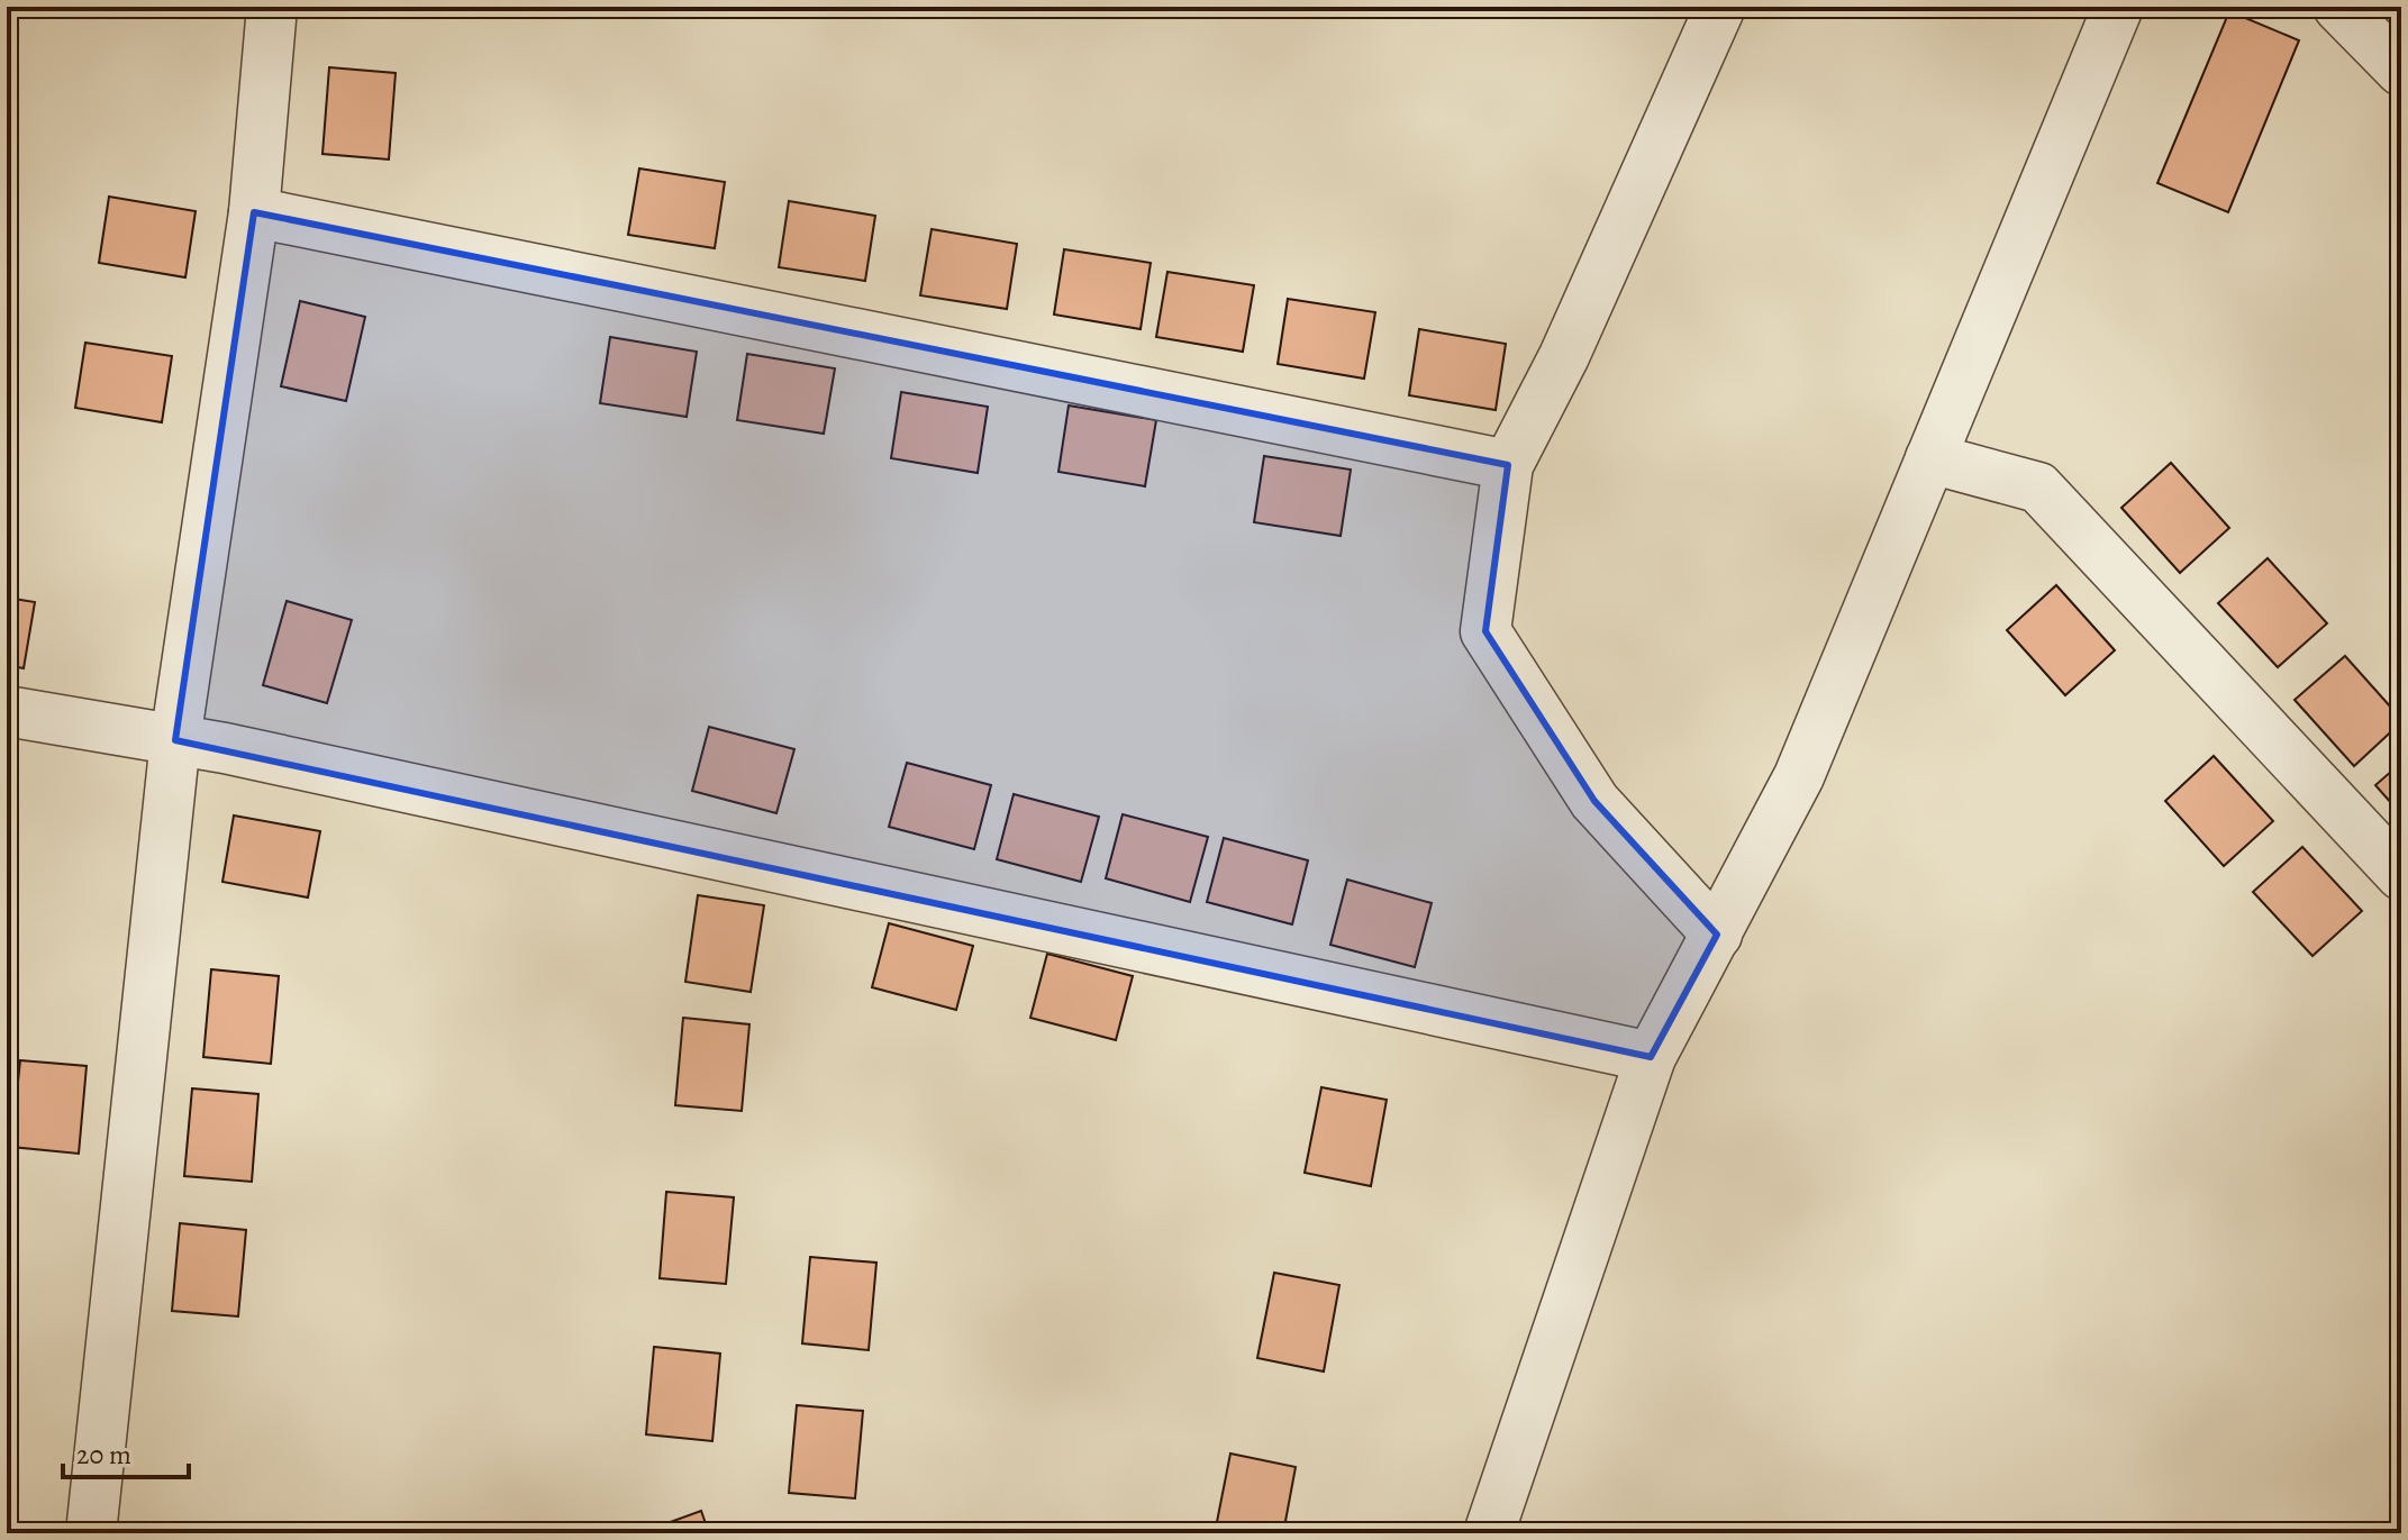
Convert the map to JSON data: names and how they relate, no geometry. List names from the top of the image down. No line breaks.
{"scale_bar":"20 m"}
